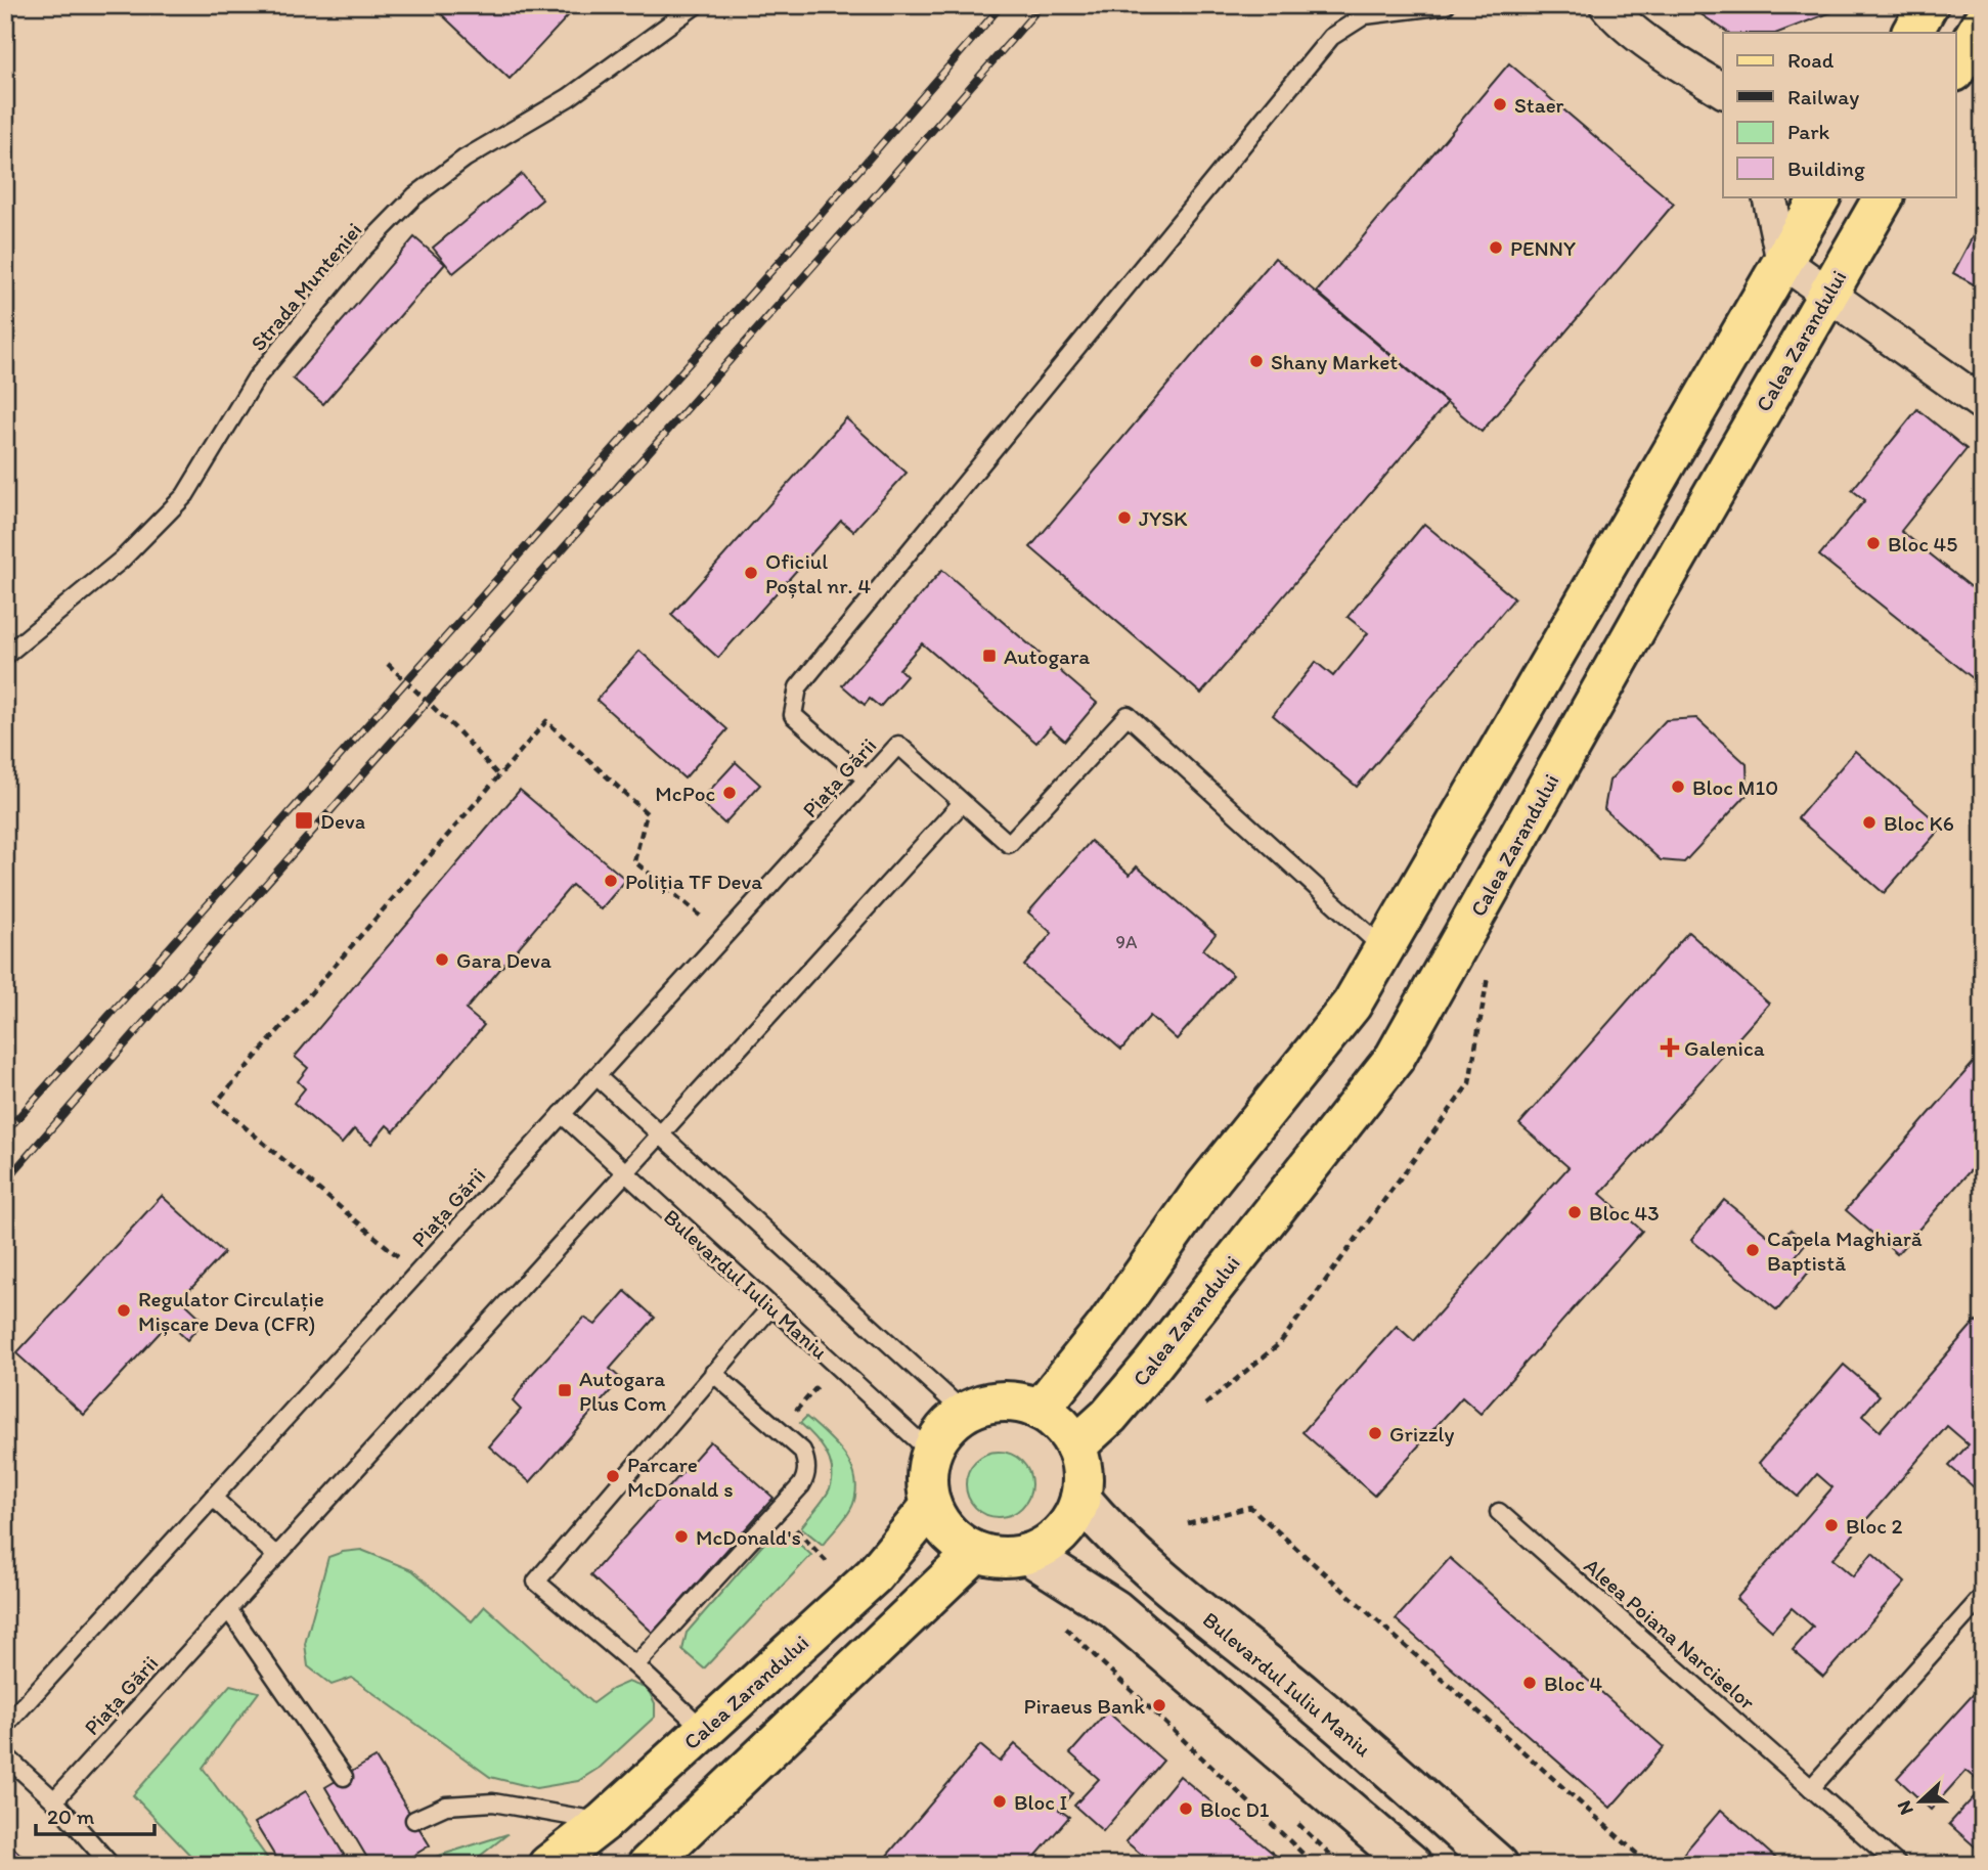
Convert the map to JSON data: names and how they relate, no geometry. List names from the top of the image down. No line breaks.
{"streets":{"main road":["Calea Zarandului","Bulevardul Iuliu Maniu"],"lane":["Strada Munteniei","Piața Gării","Aleea Poiana Narciselor"]},"crossings":[["Calea Zarandului","Bulevardul Iuliu Maniu"],["Piața Gării","Bulevardul Iuliu Maniu"]],"places":{"other":["Staer","PENNY","Shany Market","JYSK","Bloc 45","Oficiul Poștal nr. 4","Bloc M10","McPoc","Bloc K6","Poliția TF Deva","Gara Deva","Bloc 43","Capela Maghiară Baptistă","Regulator Circulație Mișcare Deva (CFR)","Grizzly","Parcare McDonald s","Bloc 2","McDonald's","Bloc 4","Piraeus Bank","Bloc I","Bloc D1"],"transit":["Autogara","Deva","Autogara Plus Com"],"health":["Galenica"]},"house_numbers":["9A"],"legend":["Road","Railway","Park","Building"],"scale_bar":"20 m","north":"left"}
